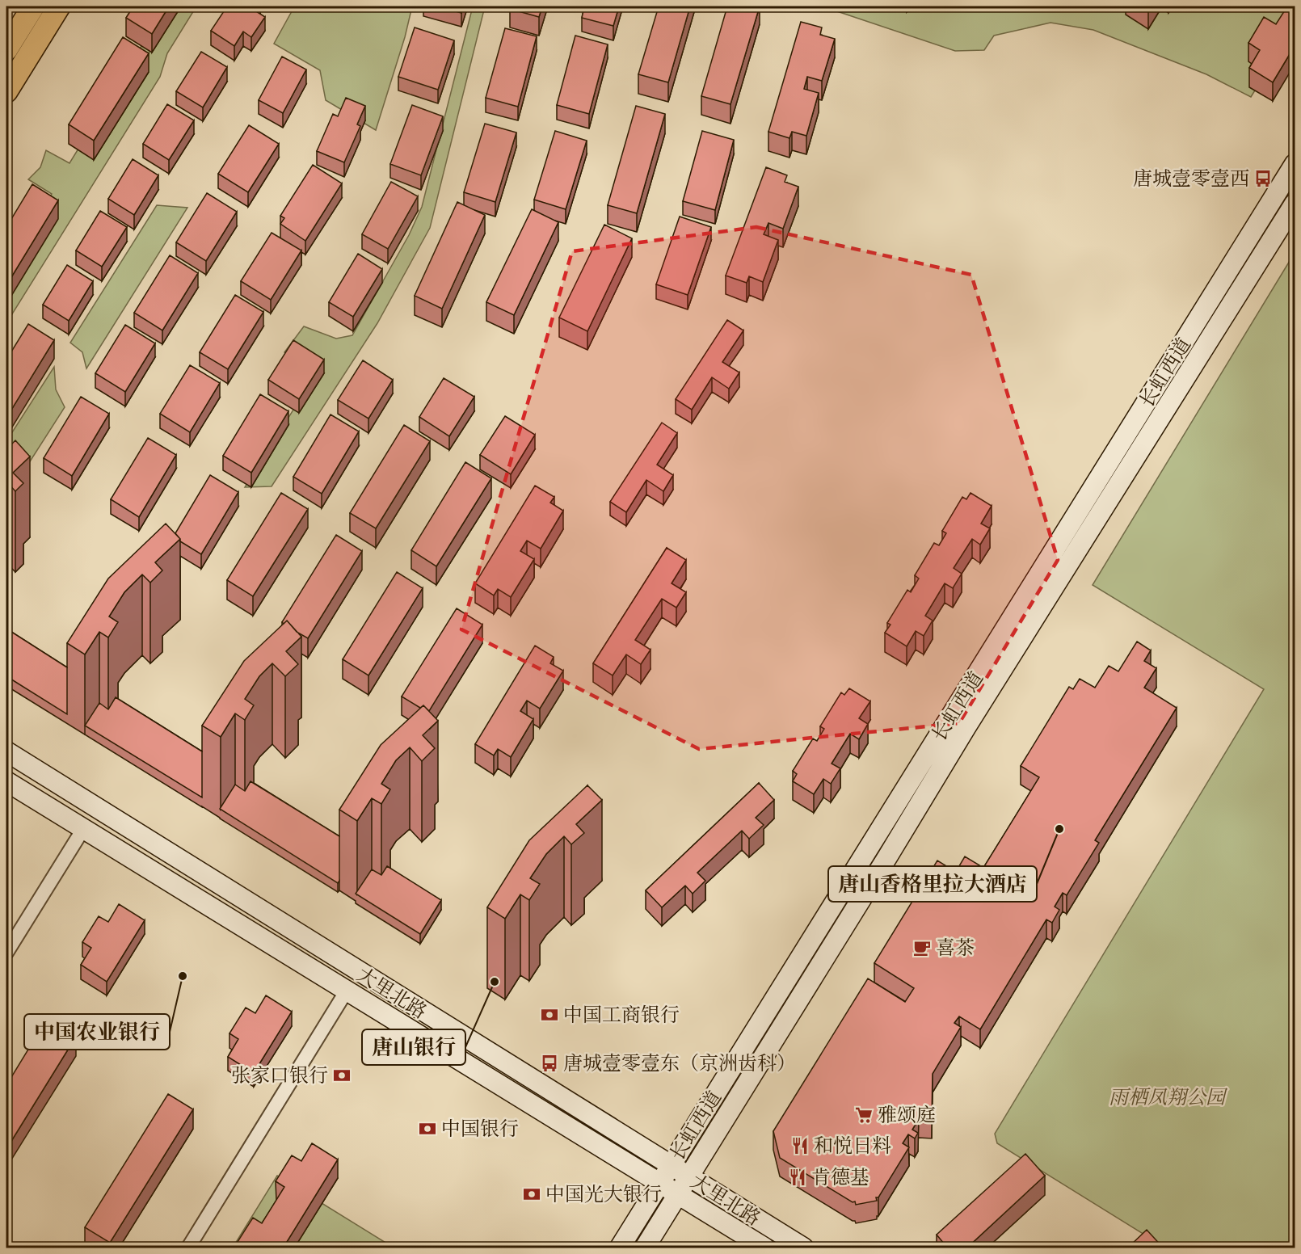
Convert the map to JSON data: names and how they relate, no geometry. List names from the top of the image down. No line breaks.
{"streets":{"main road":["长虹西道","大里北路"]},"crossings":[["长虹西道","大里北路"]],"parks":["雨栖凤翔公园"],"places":{"bus stop":["唐城壹零壹西","唐城壹零壹东（京洲齿科）"],"other":["唐山香格里拉大酒店","中国农业银行","唐山银行"],"cafe":["喜茶"],"bank":["中国工商银行","张家口银行","中国银行","中国光大银行"],"supermarket":["雅颂庭"],"restaurant":["和悦日料","肯德基"]}}
